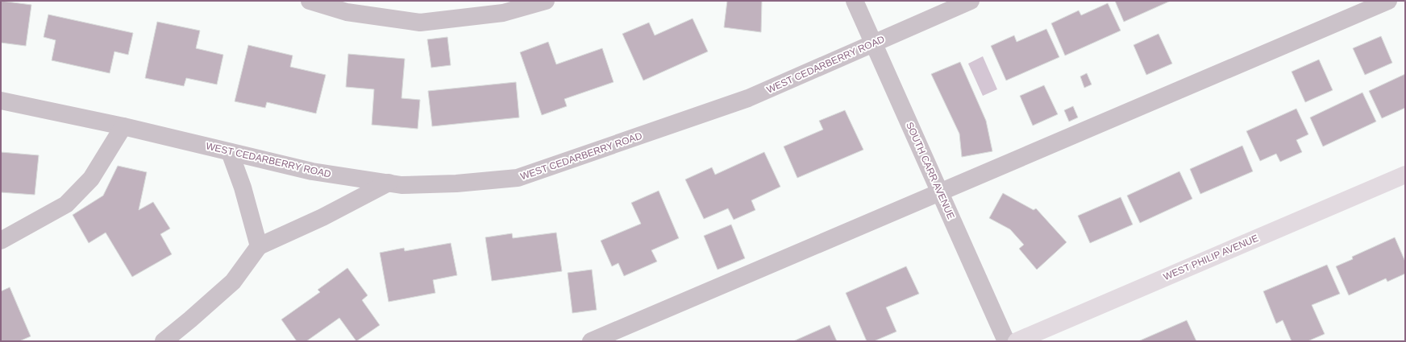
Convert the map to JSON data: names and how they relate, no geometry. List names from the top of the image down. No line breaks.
{"streets":{"main road":["WEST PHILIP AVENUE"],"street":["WEST CEDARBERRY ROAD","SOUTH CARR AVENUE"]},"crossings":[["WEST CEDARBERRY ROAD","SOUTH CARR AVENUE"]]}
